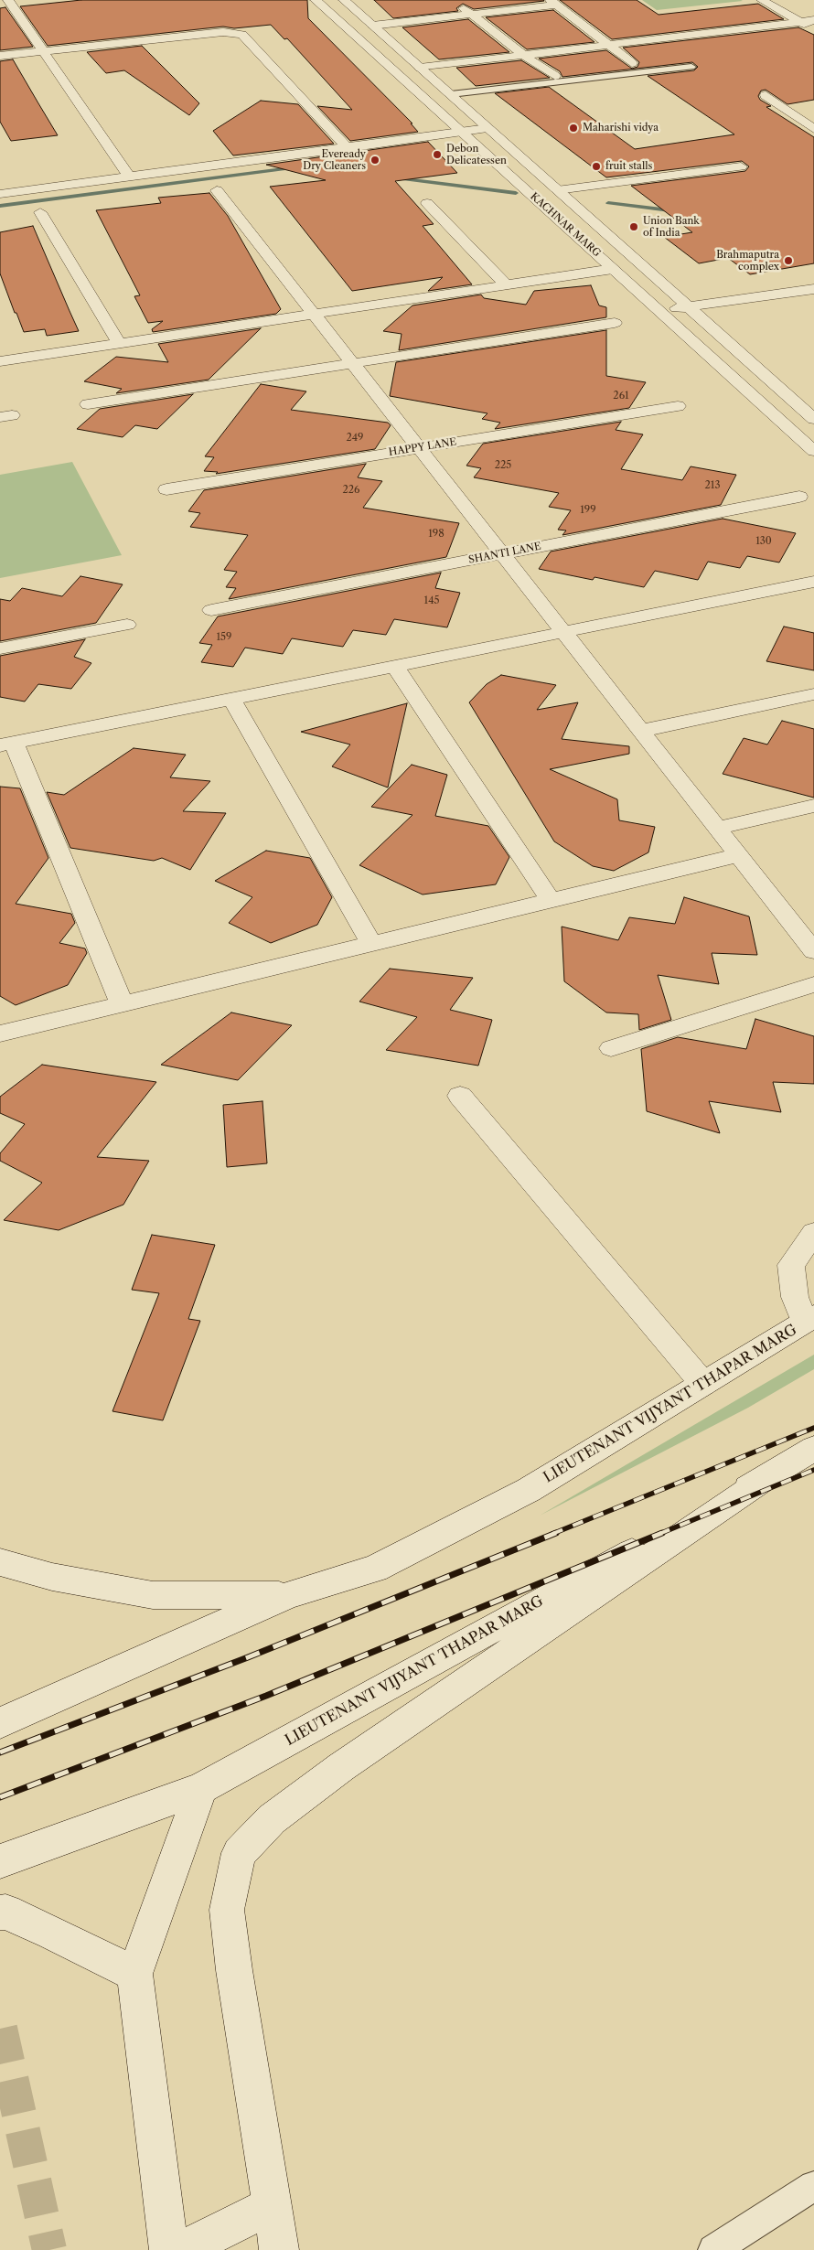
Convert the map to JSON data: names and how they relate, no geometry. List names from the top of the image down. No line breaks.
{"streets":{"street":["KACHNAR MARG","HAPPY LANE","SHANTI LANE","LIEUTENANT VIJYANT THAPAR MARG"]},"places":["Maharishi vidya","Debon Delicatessen","Eveready Dry Cleaners","fruit stalls","Union Bank of India","Brahmaputra complex"],"house_numbers":["261","249","225","213","226","199","198","130","145","159"]}
